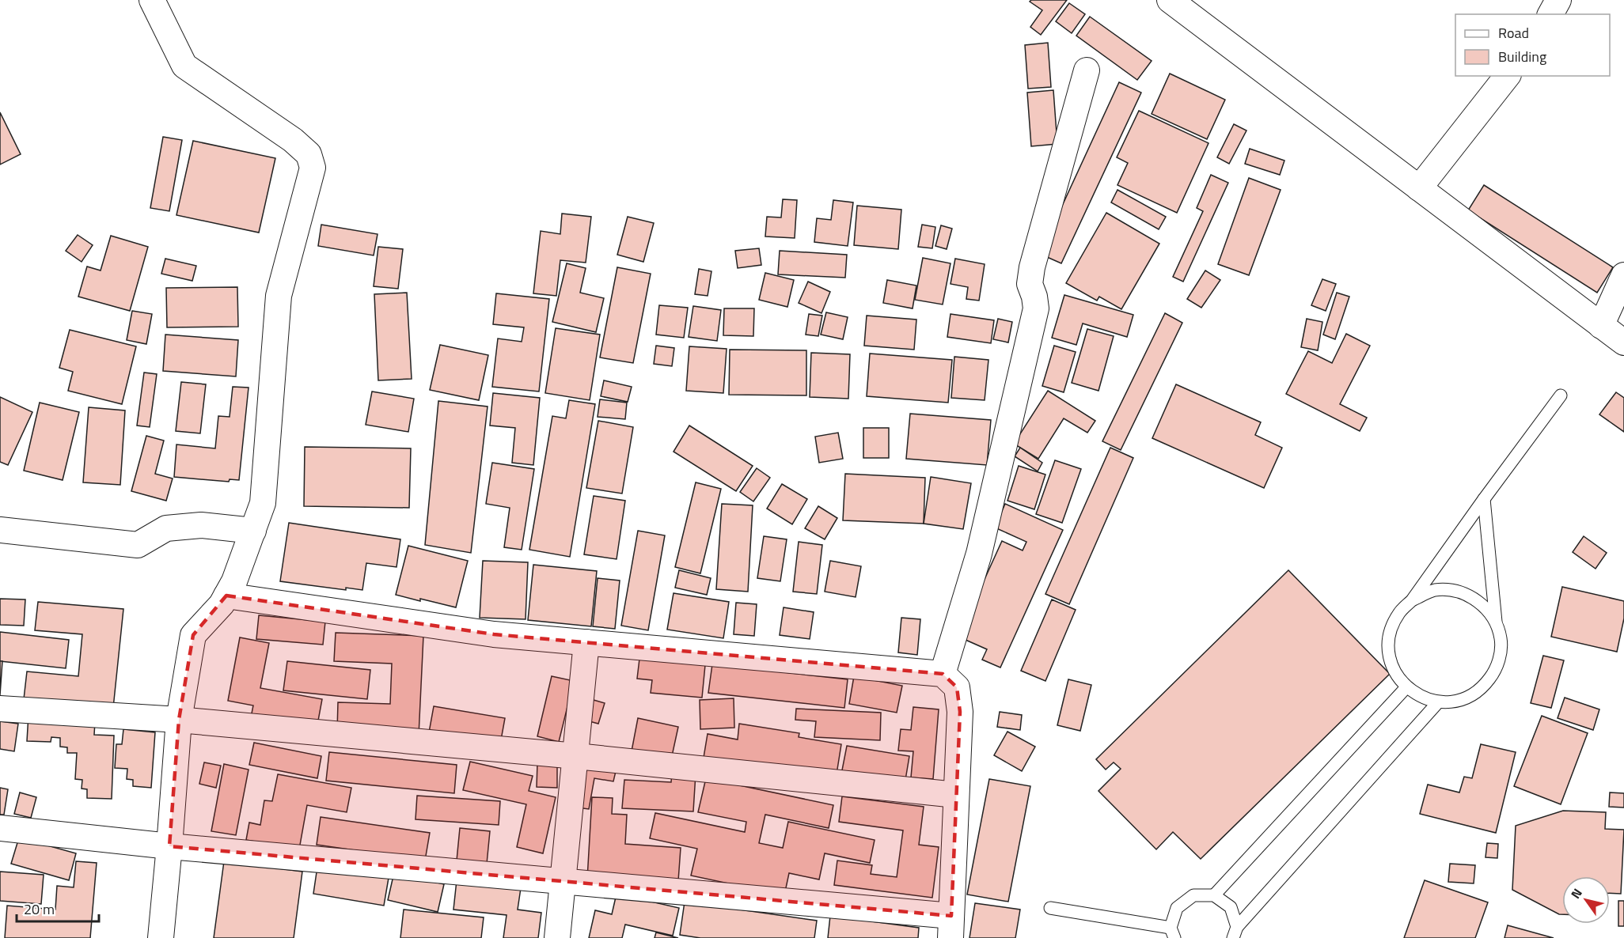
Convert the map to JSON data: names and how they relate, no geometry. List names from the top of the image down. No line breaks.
{"legend":["Road","Building"],"scale_bar":"20 m","north":"top left"}
